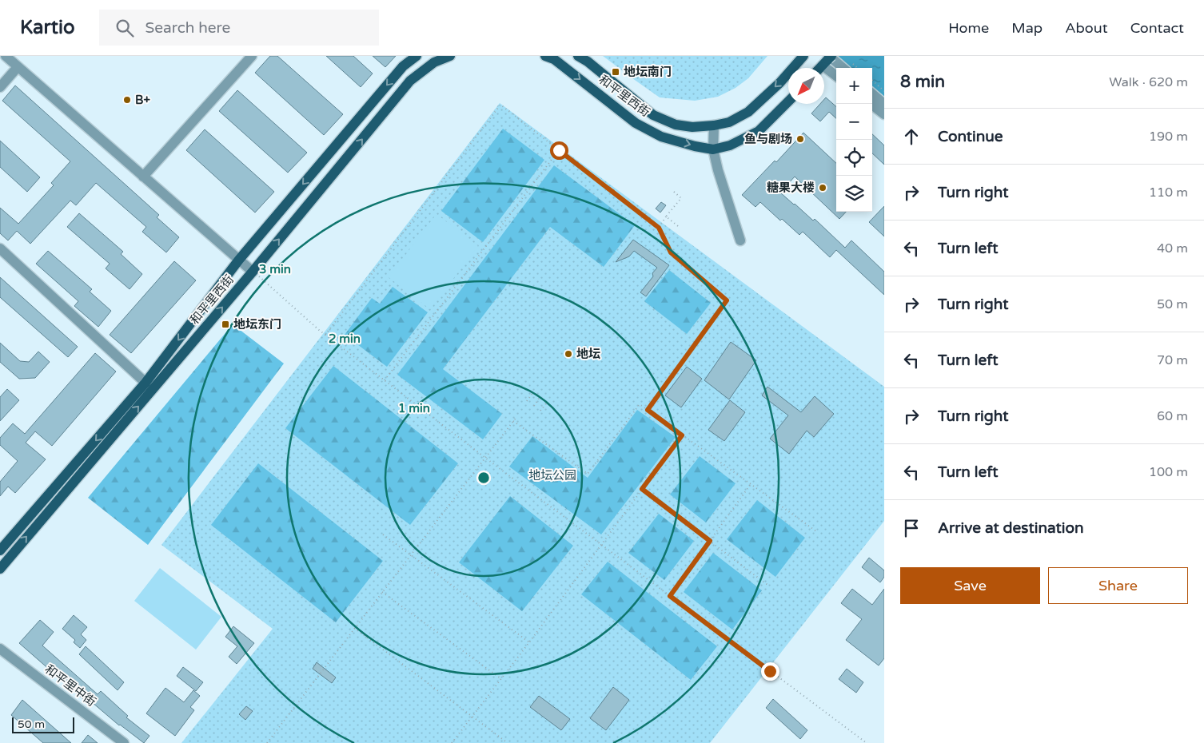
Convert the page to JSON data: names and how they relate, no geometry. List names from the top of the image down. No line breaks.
{"streets":{"main road":["和平里西街"],"street":["和平里中街"]},"parks":["地坛公园"],"places":{"transit":["地坛南门","地坛东门"],"other":["B+","鱼与剧场","糖果大楼","地坛"]},"scale_bar":"50 m","north":"bottom left","page":{"header":"Kartio","search":"Search here","nav":["Home","Map","About","Contact"],"heading":["8 min","Walk · 620 m"],"map_buttons":["+","−"],"list":[["Continue","190 m"],["Turn right","110 m"],["Turn left","40 m"],["Turn right","50 m"],["Turn left","70 m"],["Turn right","60 m"],["Turn left","100 m"],"Arrive at destination"],"buttons":["Save","Share"],"scale":"50 m"},"rings":["3 min","2 min","1 min"]}
